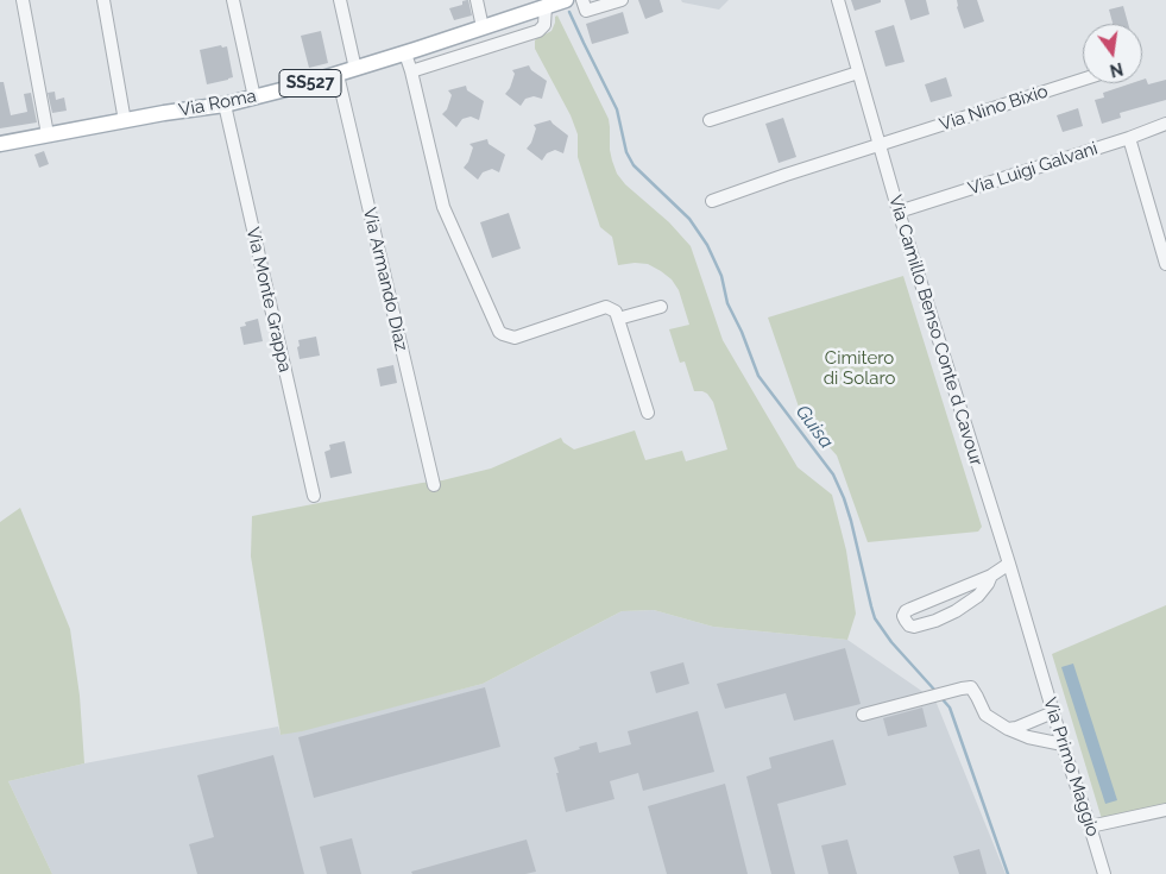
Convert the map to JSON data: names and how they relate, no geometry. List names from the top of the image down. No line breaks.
{"streets":{"main road":["SS527","Via Roma"],"street":["Via Nino Bixio","Via Luigi Galvani","Via Armando Diaz","Via Monte Grappa","Via Camillo Benso Conte d Cavour","Via Primo Maggio"]},"crossings":[["Via Roma","Via Armando Diaz"],["Via Roma","Via Monte Grappa"],["Via Nino Bixio","Via Camillo Benso Conte d Cavour"],["Via Luigi Galvani","Via Camillo Benso Conte d Cavour"],["Via Camillo Benso Conte d Cavour","Via Primo Maggio"]],"water":["Guisa"],"parks":["Cimitero di Solaro"],"north":"bottom"}
